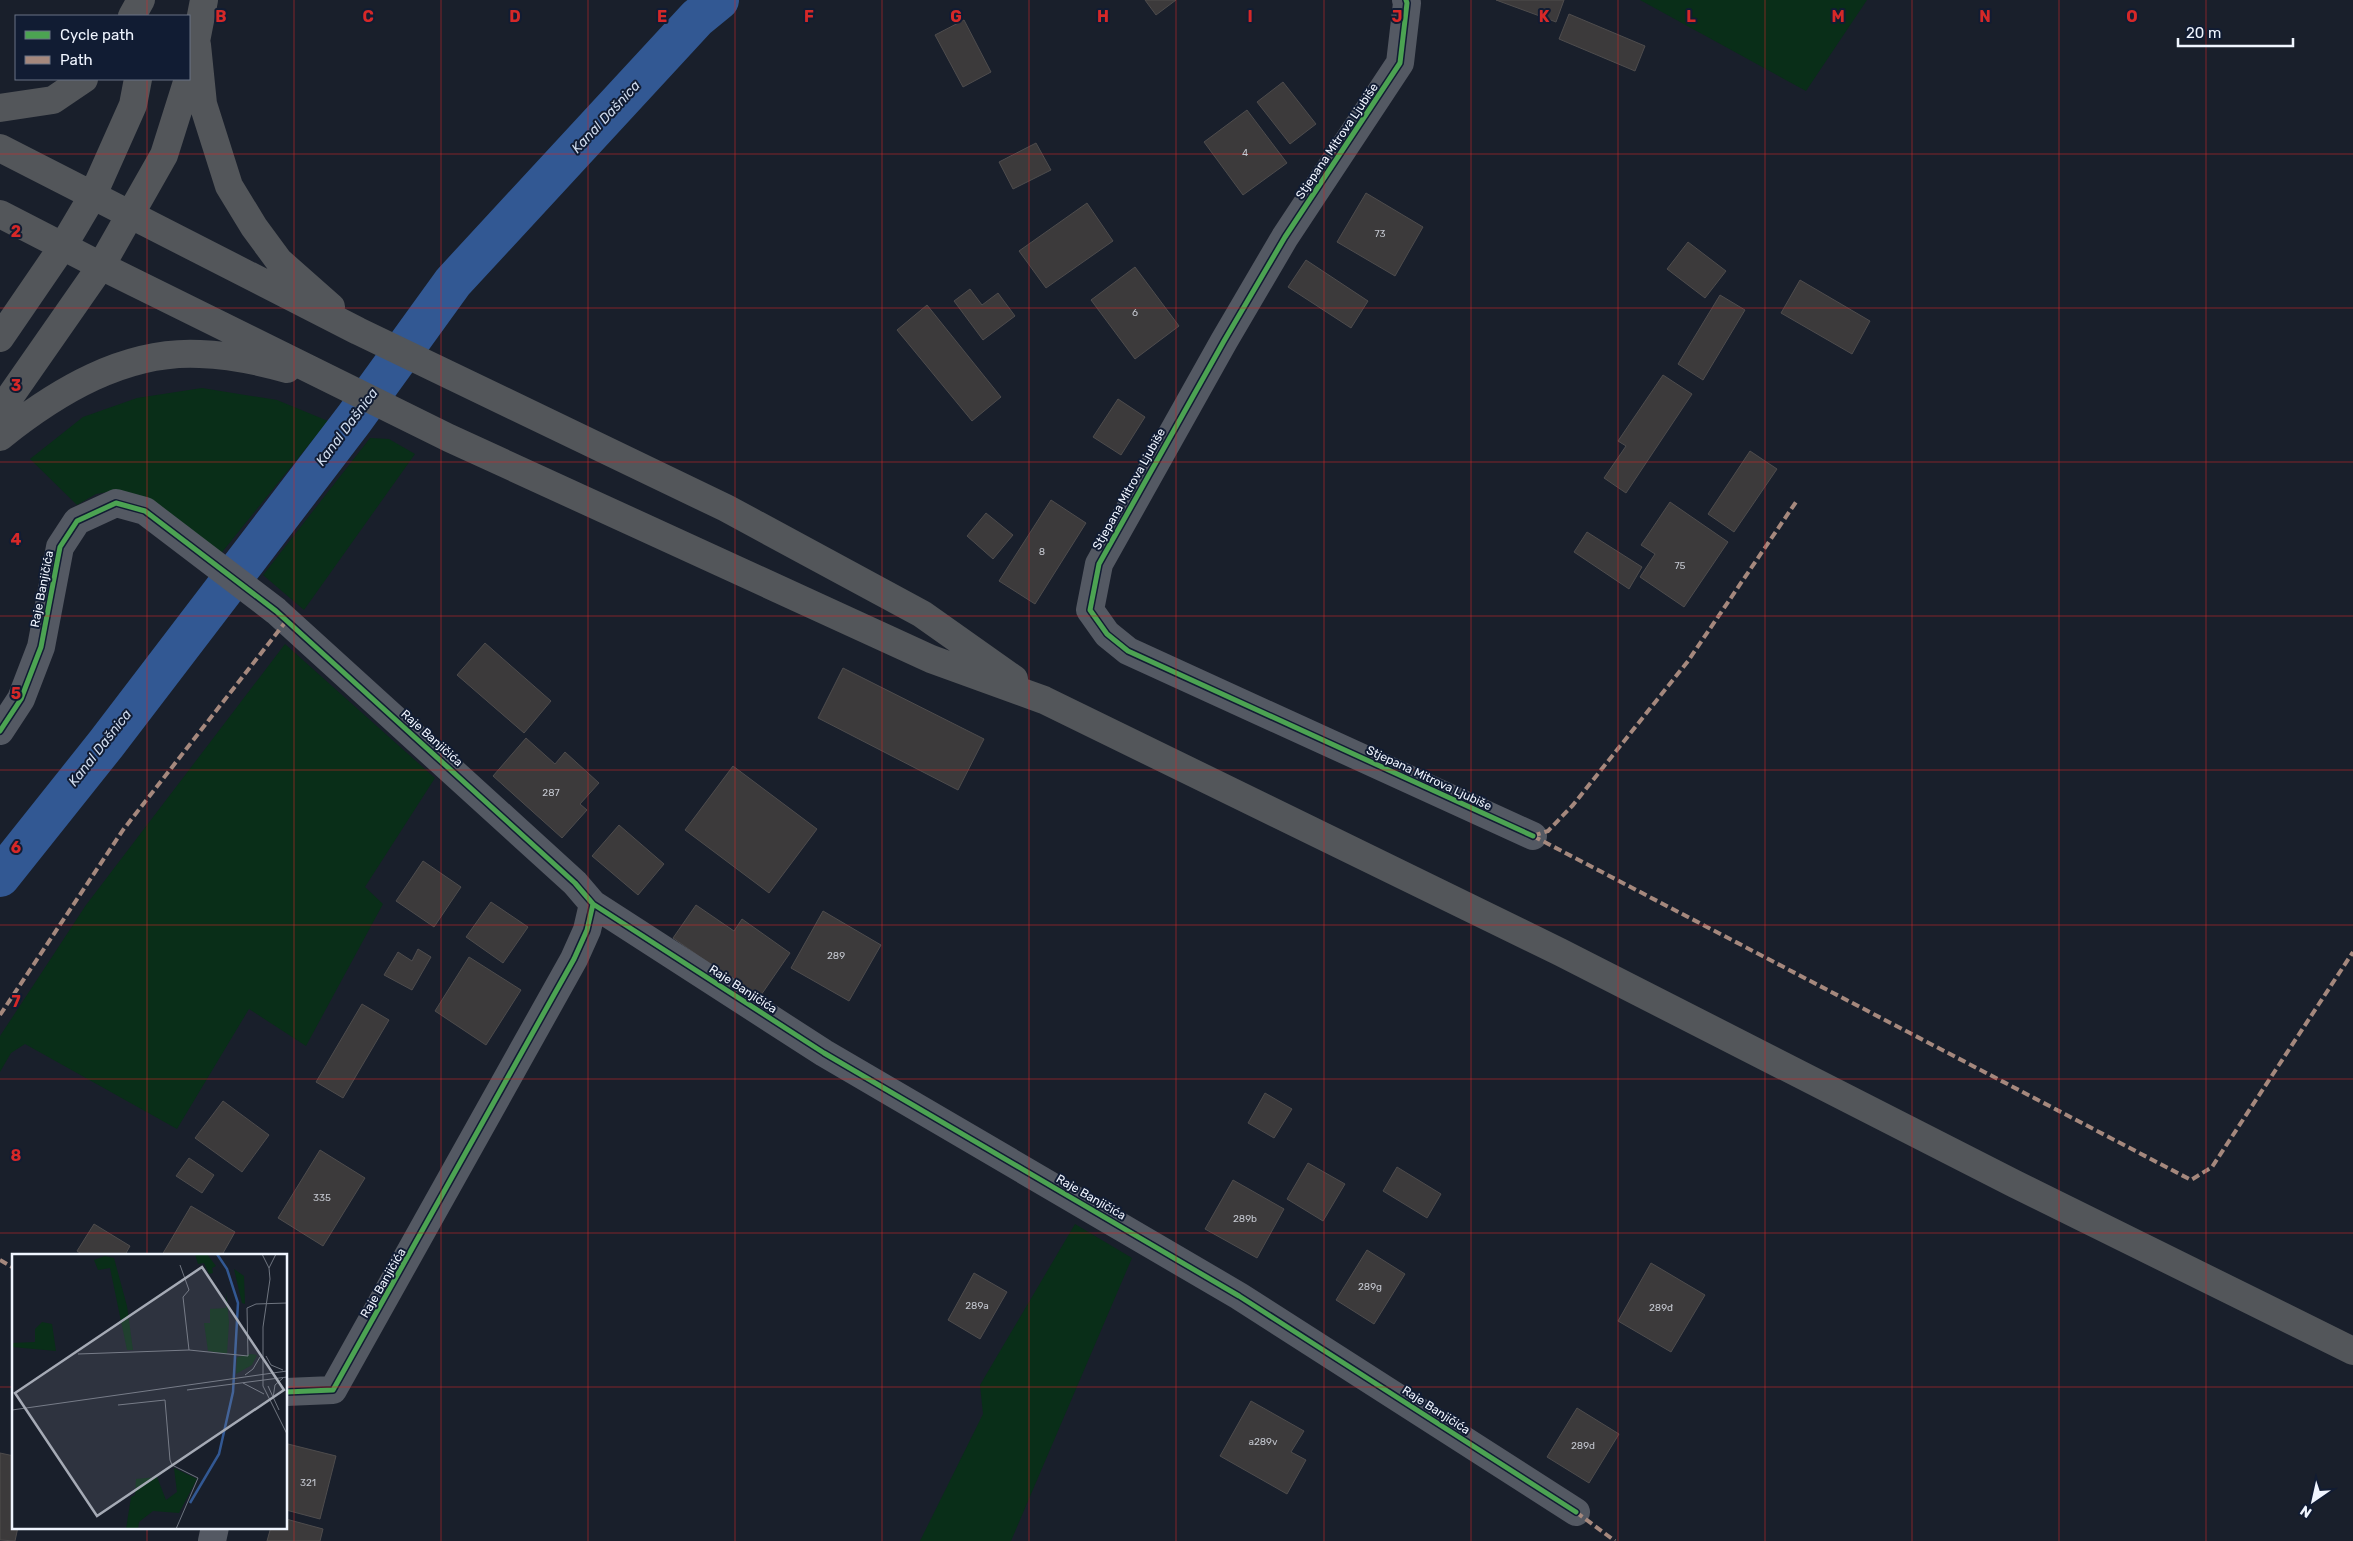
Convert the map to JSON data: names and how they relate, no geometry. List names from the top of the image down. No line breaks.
{"streets":{"street":["Stjepana Mitrova Ljubiše","Raje Banjičića"]},"water":["Kanal Dašnica"],"house_numbers":["4","73","6","8","75","287","289","335","289b","289g","289a","289đ","a289v","289d","321"],"legend":["Cycle path","Path"],"scale_bar":"20 m","north":"bottom left","grid":{"columns":["B","C","D","E","F","G","H","I","J","K","L","M","N","O"],"rows":["2","3","4","5","6","7","8"]}}
